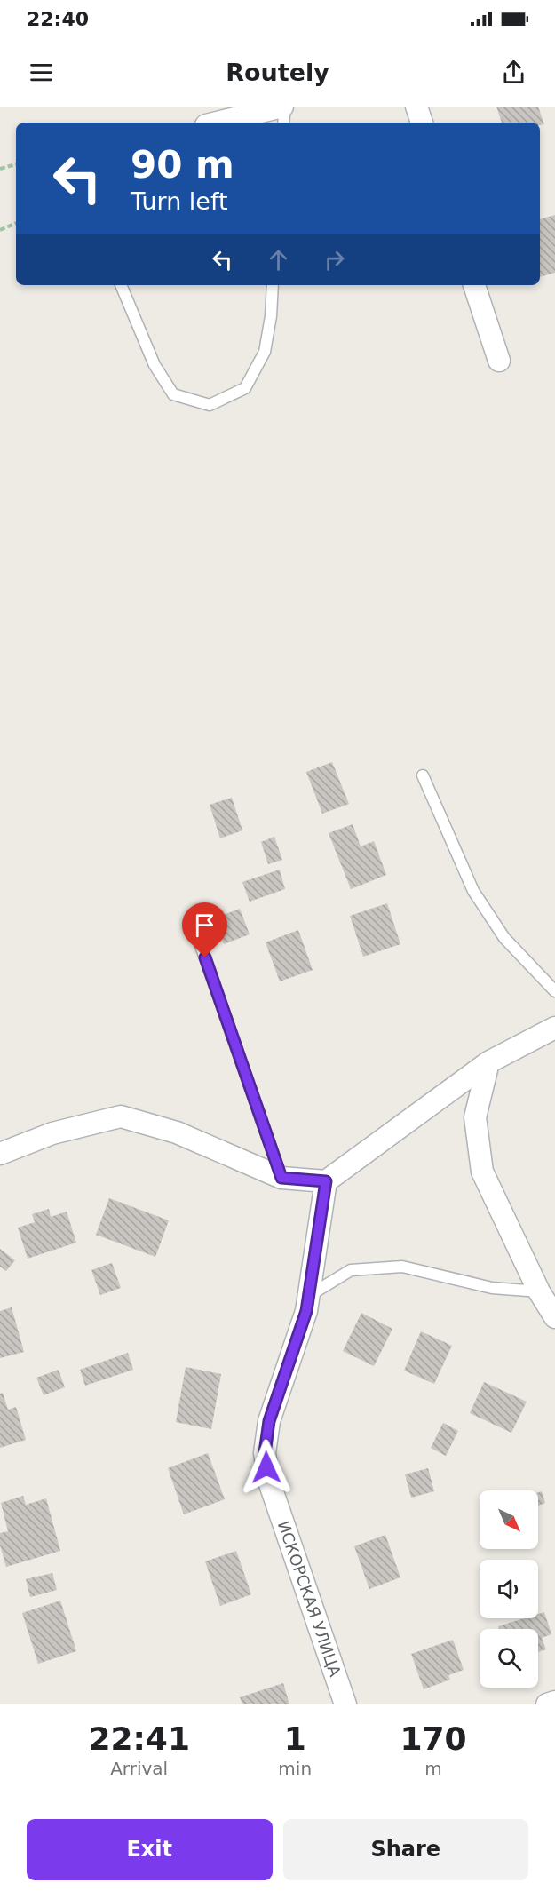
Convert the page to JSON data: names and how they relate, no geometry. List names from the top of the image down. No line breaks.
{"streets":{"street":["ИСКОРСКАЯ УЛИЦА"]},"north":"bottom right","page":{"status":"22:40","header":"Routely","turn":["90 m","Turn left"],"eta":["22:41","Arrival","1","min","170","m"],"buttons":["Exit","Share"]}}
